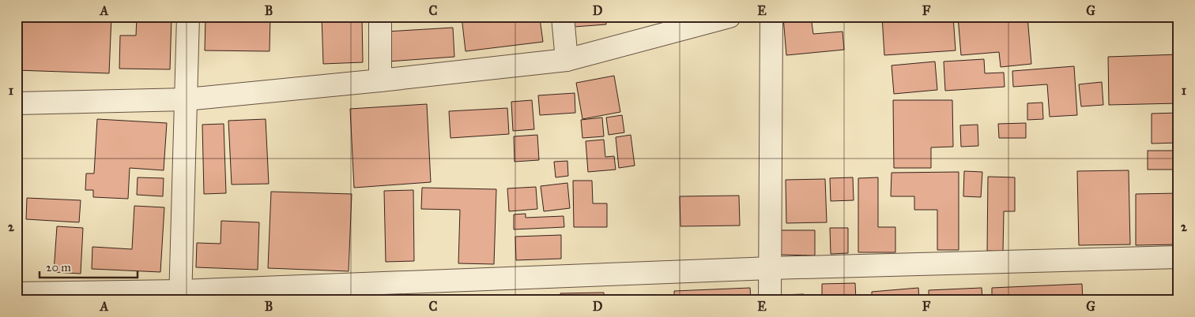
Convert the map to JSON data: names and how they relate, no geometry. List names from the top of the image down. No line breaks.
{"scale_bar":"20 m","grid":{"columns":["A","B","C","D","E","F","G"],"rows":["1","2"]}}
